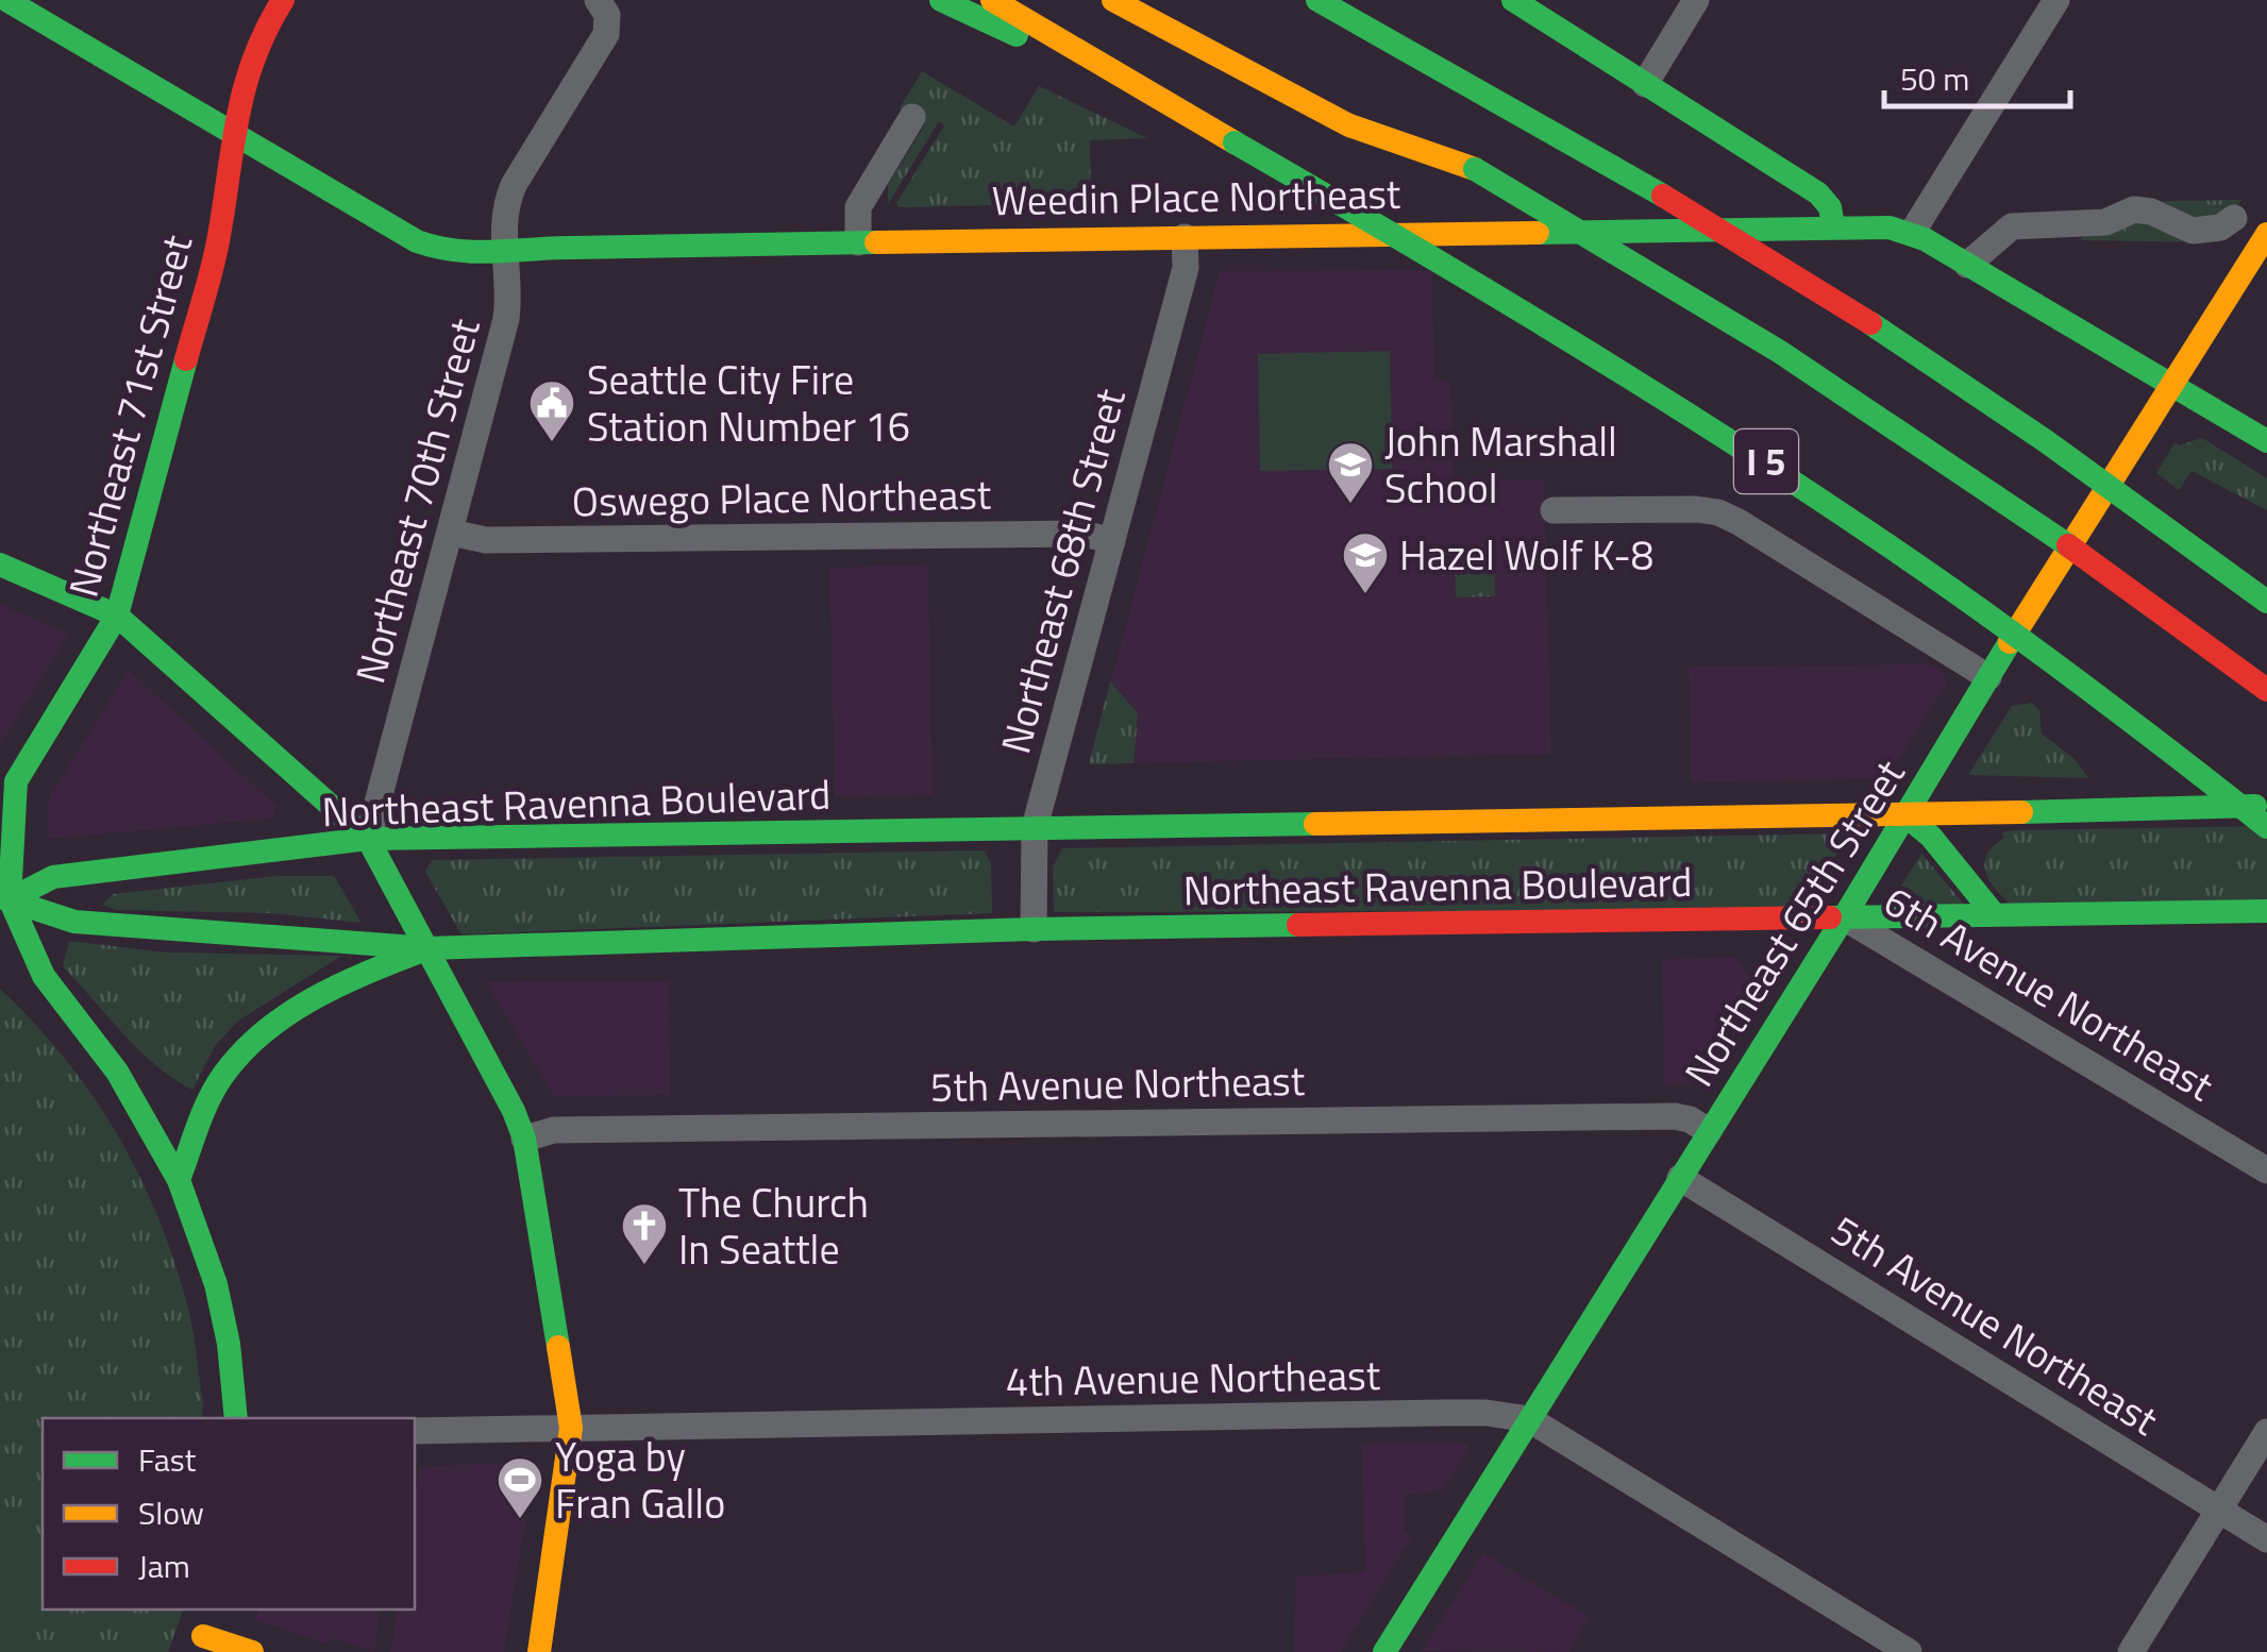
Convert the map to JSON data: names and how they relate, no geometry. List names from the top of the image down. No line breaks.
{"streets":{"main road":["Weedin Place Northeast","Northeast 71st Street","I 5","Northeast Ravenna Boulevard","Northeast 65th Street"],"street":["Oswego Place Northeast","Northeast 70th Street","Northeast 68th Street","6th Avenue Northeast","5th Avenue Northeast","4th Avenue Northeast"]},"crossings":[["Weedin Place Northeast","Northeast 70th Street"],["Weedin Place Northeast","Northeast 68th Street"],["Northeast 71st Street","Northeast Ravenna Boulevard"],["Oswego Place Northeast","Northeast 70th Street"],["Oswego Place Northeast","Northeast 68th Street"],["Northeast 70th Street","Northeast Ravenna Boulevard"],["Northeast 68th Street","Northeast Ravenna Boulevard"],["Northeast Ravenna Boulevard","Northeast 65th Street"],["Northeast Ravenna Boulevard","6th Avenue Northeast"],["Northeast 65th Street","6th Avenue Northeast"],["Northeast 65th Street","5th Avenue Northeast"],["Northeast 65th Street","4th Avenue Northeast"]],"places":{"public building":["Seattle City Fire Station Number 16"],"school or university":["John Marshall School","Hazel Wolf K-8"],"church":["The Church In Seattle"],"sports":["Yoga by Fran Gallo"]},"legend":["Fast","Slow","Jam"],"scale_bar":"50 m"}
